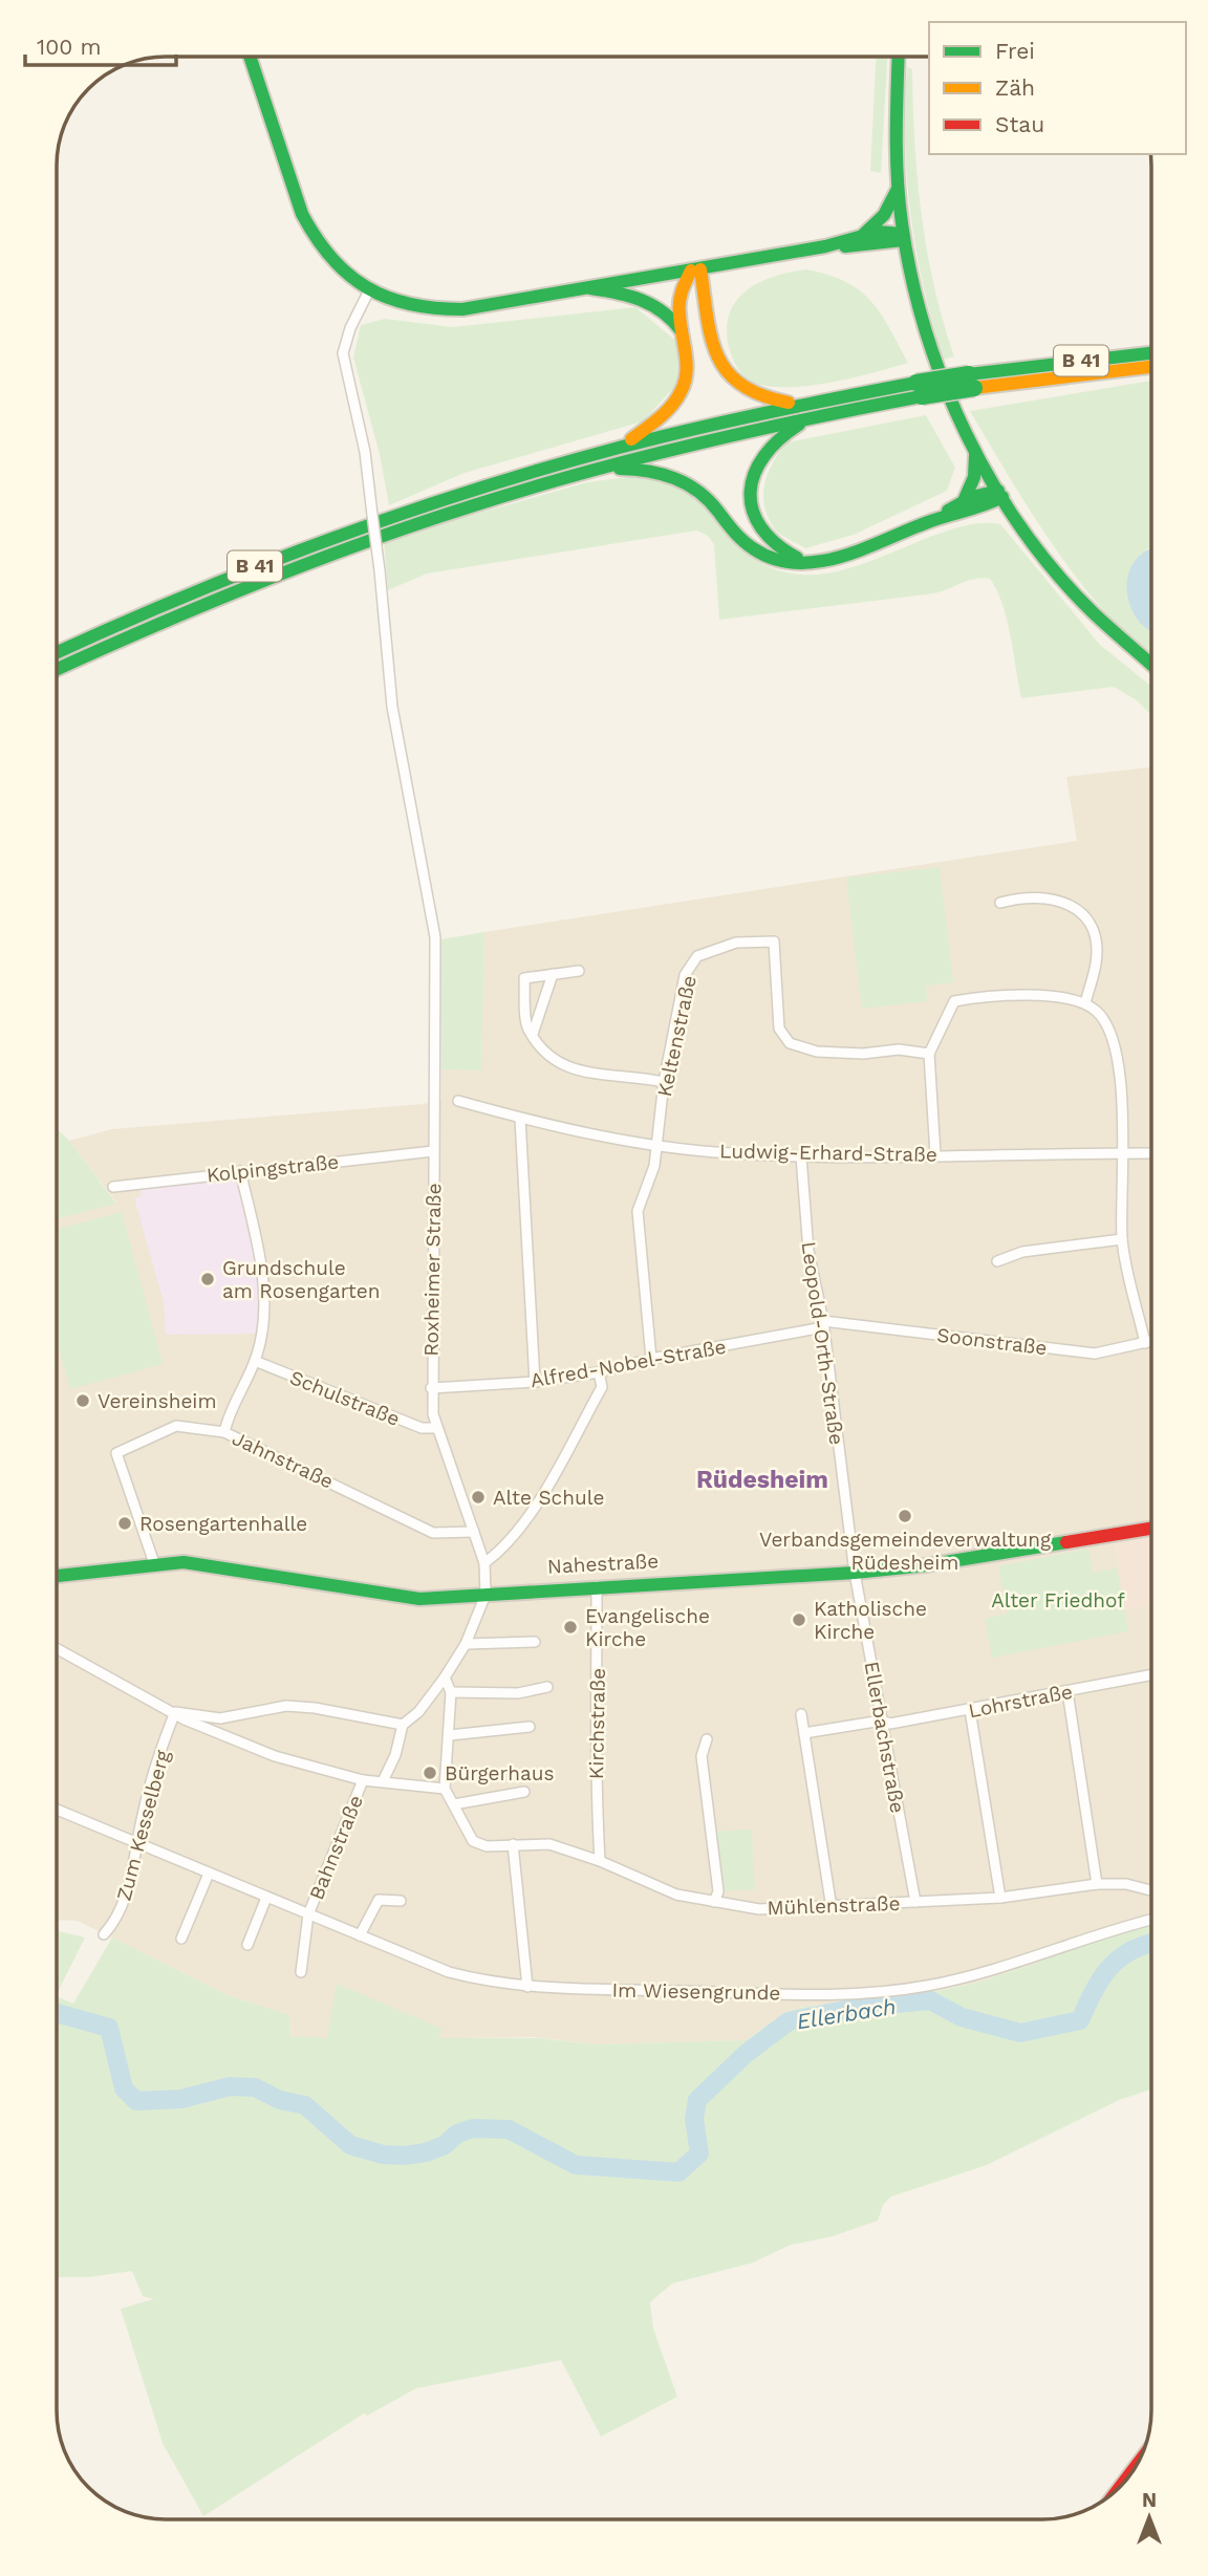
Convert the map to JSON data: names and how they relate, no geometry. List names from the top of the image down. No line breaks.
{"streets":{"main road":["B 41","Nahestraße"],"street":["Keltenstraße","Ludwig-Erhard-Straße","Kolpingstraße","Roxheimer Straße","Soonstraße","Leopold-Orth-Straße","Alfred-Nobel-Straße","Schulstraße","Jahnstraße","Lohrstraße","Kirchstraße","Ellerbachstraße","Zum Kesselberg","Bahnstraße","Mühlenstraße","Im Wiesengrunde"]},"crossings":[["Keltenstraße","Ludwig-Erhard-Straße"],["Keltenstraße","Alfred-Nobel-Straße"],["Ludwig-Erhard-Straße","Leopold-Orth-Straße"],["Kolpingstraße","Roxheimer Straße"],["Roxheimer Straße","Alfred-Nobel-Straße"],["Roxheimer Straße","Schulstraße"],["Roxheimer Straße","Jahnstraße"],["Roxheimer Straße","Nahestraße"],["Soonstraße","Leopold-Orth-Straße"],["Soonstraße","Alfred-Nobel-Straße"],["Leopold-Orth-Straße","Alfred-Nobel-Straße"],["Leopold-Orth-Straße","Nahestraße"],["Leopold-Orth-Straße","Ellerbachstraße"],["Jahnstraße","Nahestraße"],["Nahestraße","Kirchstraße"],["Nahestraße","Ellerbachstraße"],["Lohrstraße","Ellerbachstraße"],["Kirchstraße","Mühlenstraße"],["Ellerbachstraße","Mühlenstraße"],["Zum Kesselberg","Im Wiesengrunde"],["Bahnstraße","Im Wiesengrunde"]],"districts":["Rüdesheim"],"water":["Ellerbach"],"parks":["Alter Friedhof"],"places":["Grundschule am Rosengarten","Vereinsheim","Alte Schule","Verbandsgemeindeverwaltung Rüdesheim","Rosengartenhalle","Katholische Kirche","Evangelische Kirche","Bürgerhaus"],"legend":["Frei","Zäh","Stau"],"scale_bar":"100 m","north":"top"}
